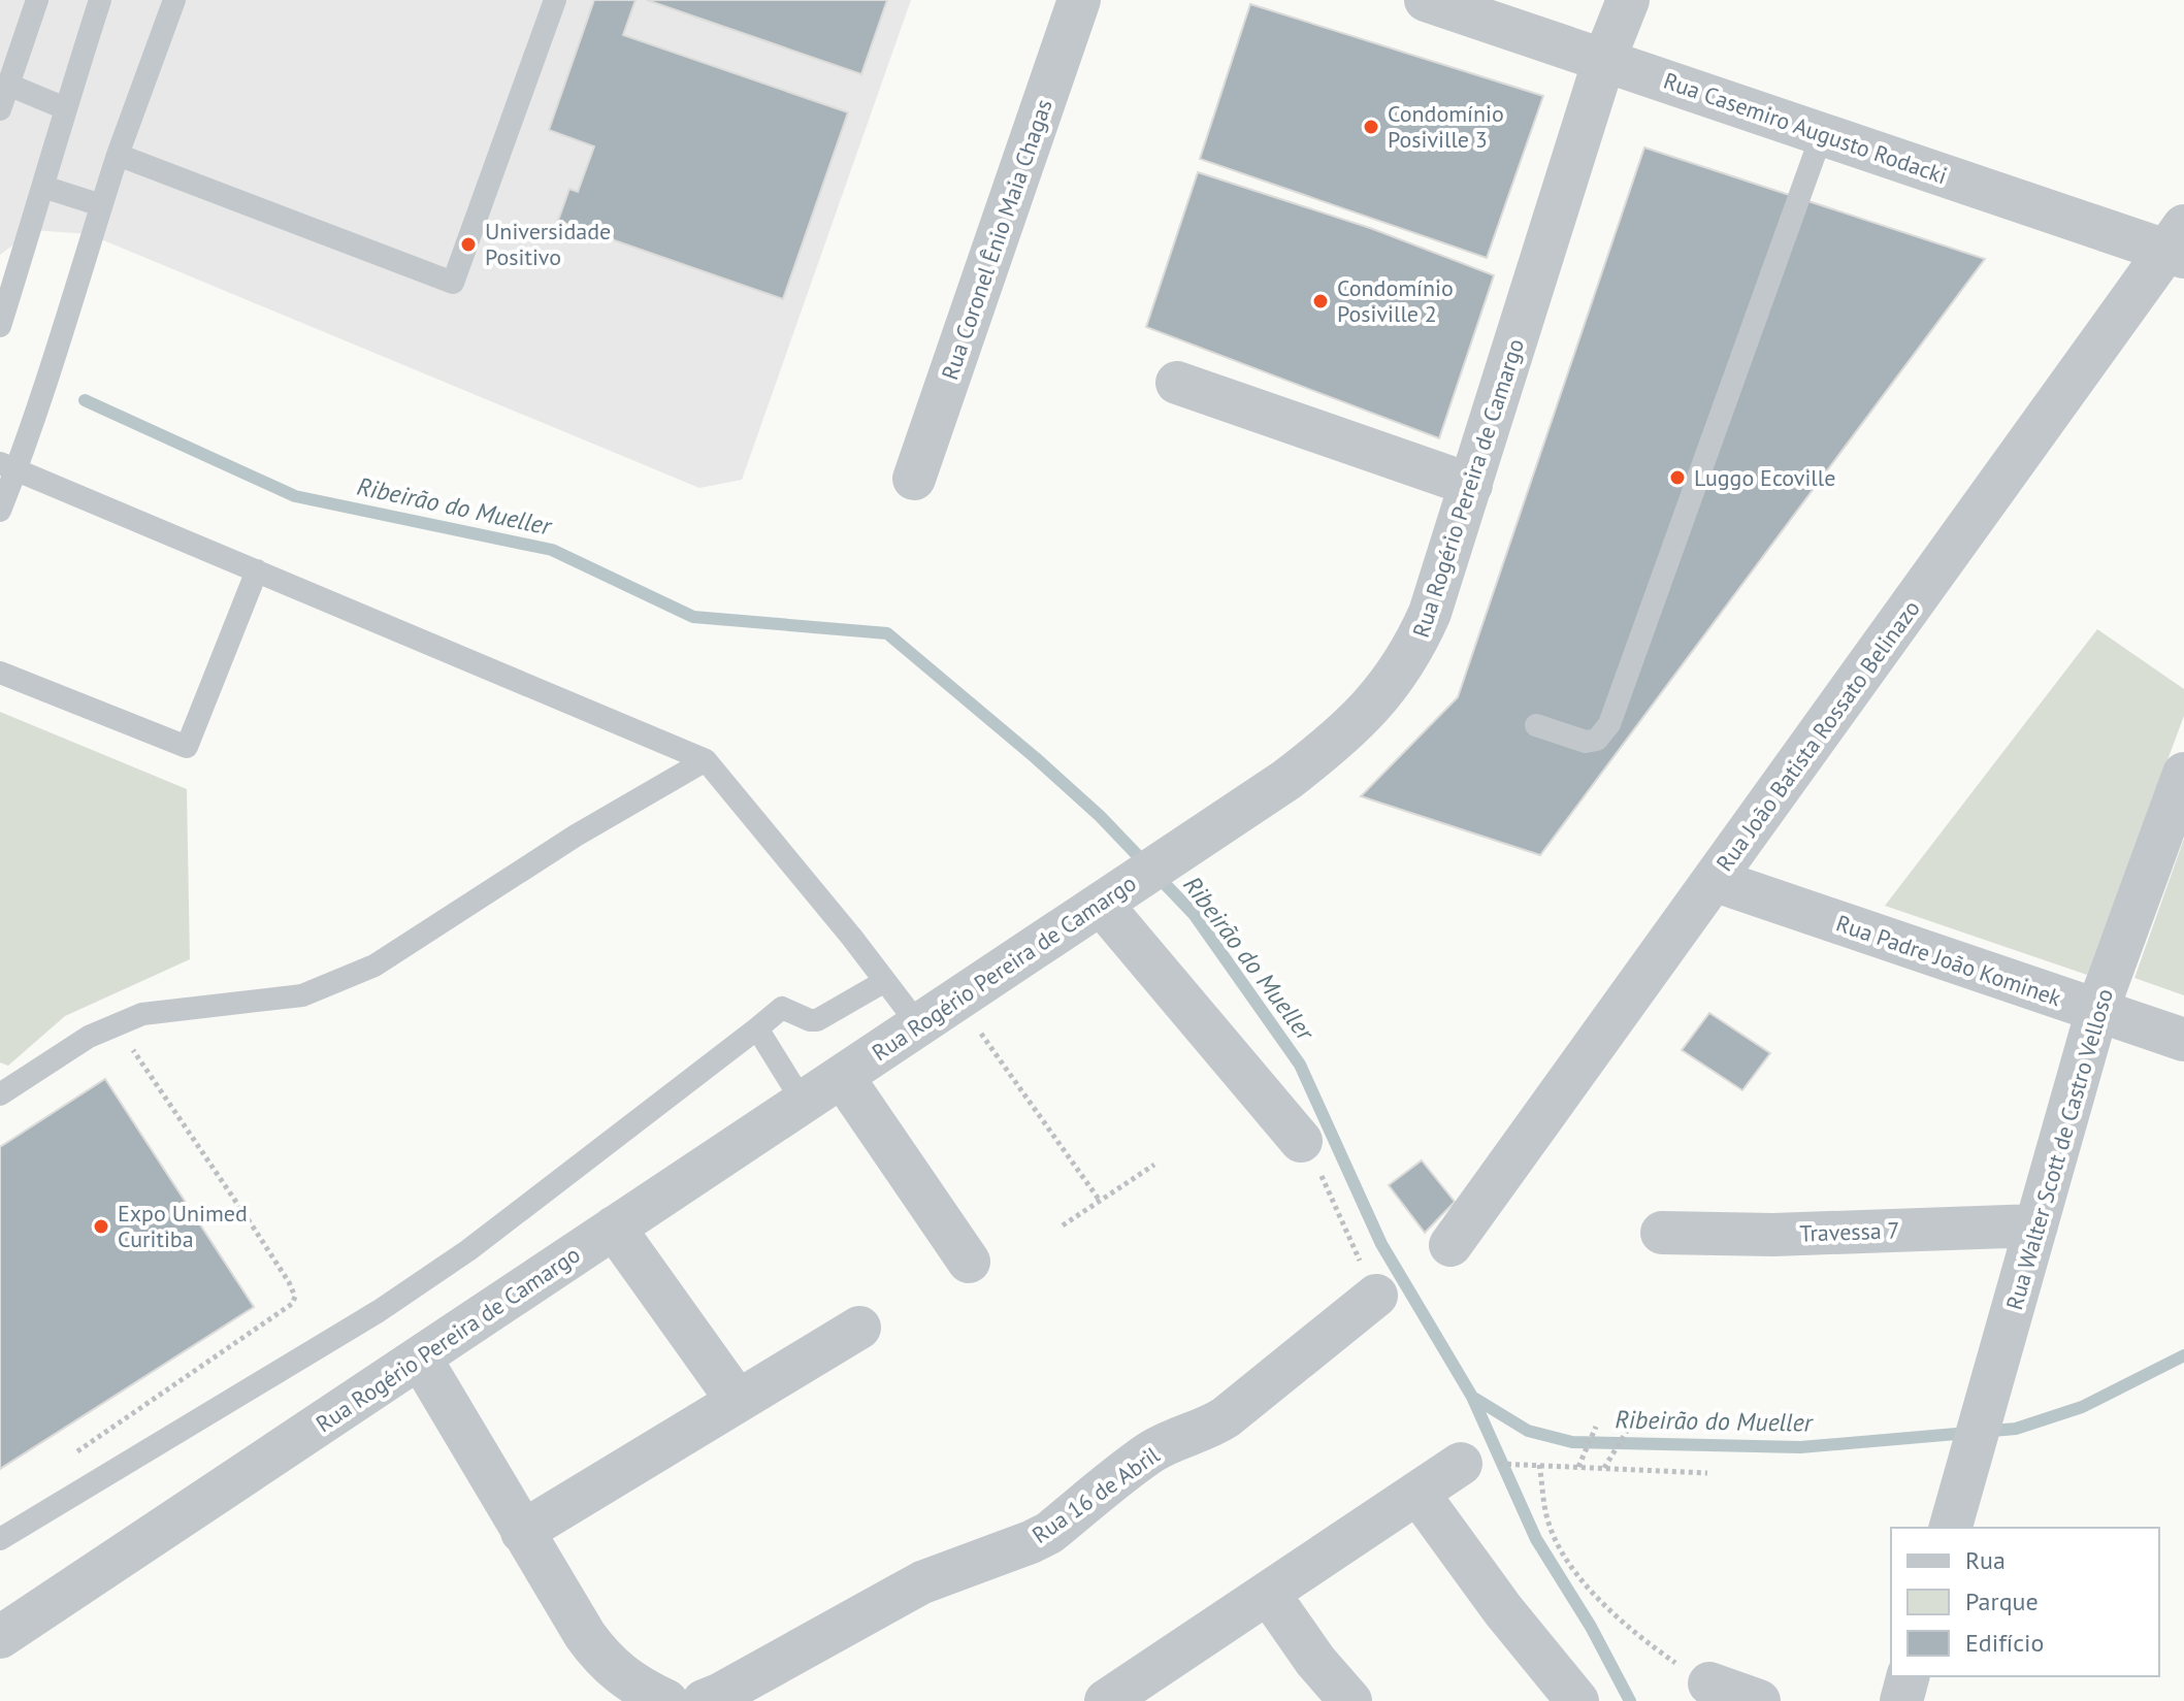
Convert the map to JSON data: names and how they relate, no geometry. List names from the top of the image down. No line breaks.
{"streets":{"street":["Rua Casemiro Augusto Rodacki","Rua Coronel Ênio Maia Chagas","Rua Rogério Pereira de Camargo","Rua João Batista Rossato Belinazo","Rua Padre João Kominek","Rua Walter Scott de Castro Velloso","Travessa 7","Rua 16 de Abril"]},"crossings":[["Rua Casemiro Augusto Rodacki","Rua Rogério Pereira de Camargo"],["Rua Casemiro Augusto Rodacki","Rua João Batista Rossato Belinazo"],["Rua João Batista Rossato Belinazo","Rua Padre João Kominek"],["Rua Padre João Kominek","Rua Walter Scott de Castro Velloso"],["Rua Walter Scott de Castro Velloso","Travessa 7"]],"water":["Ribeirão do Mueller"],"places":["Condomínio Posiville 3","Universidade Positivo","Condomínio Posiville 2","Luggo Ecoville","Expo Unimed Curitiba"],"legend":["Rua","Parque","Edifício"]}
